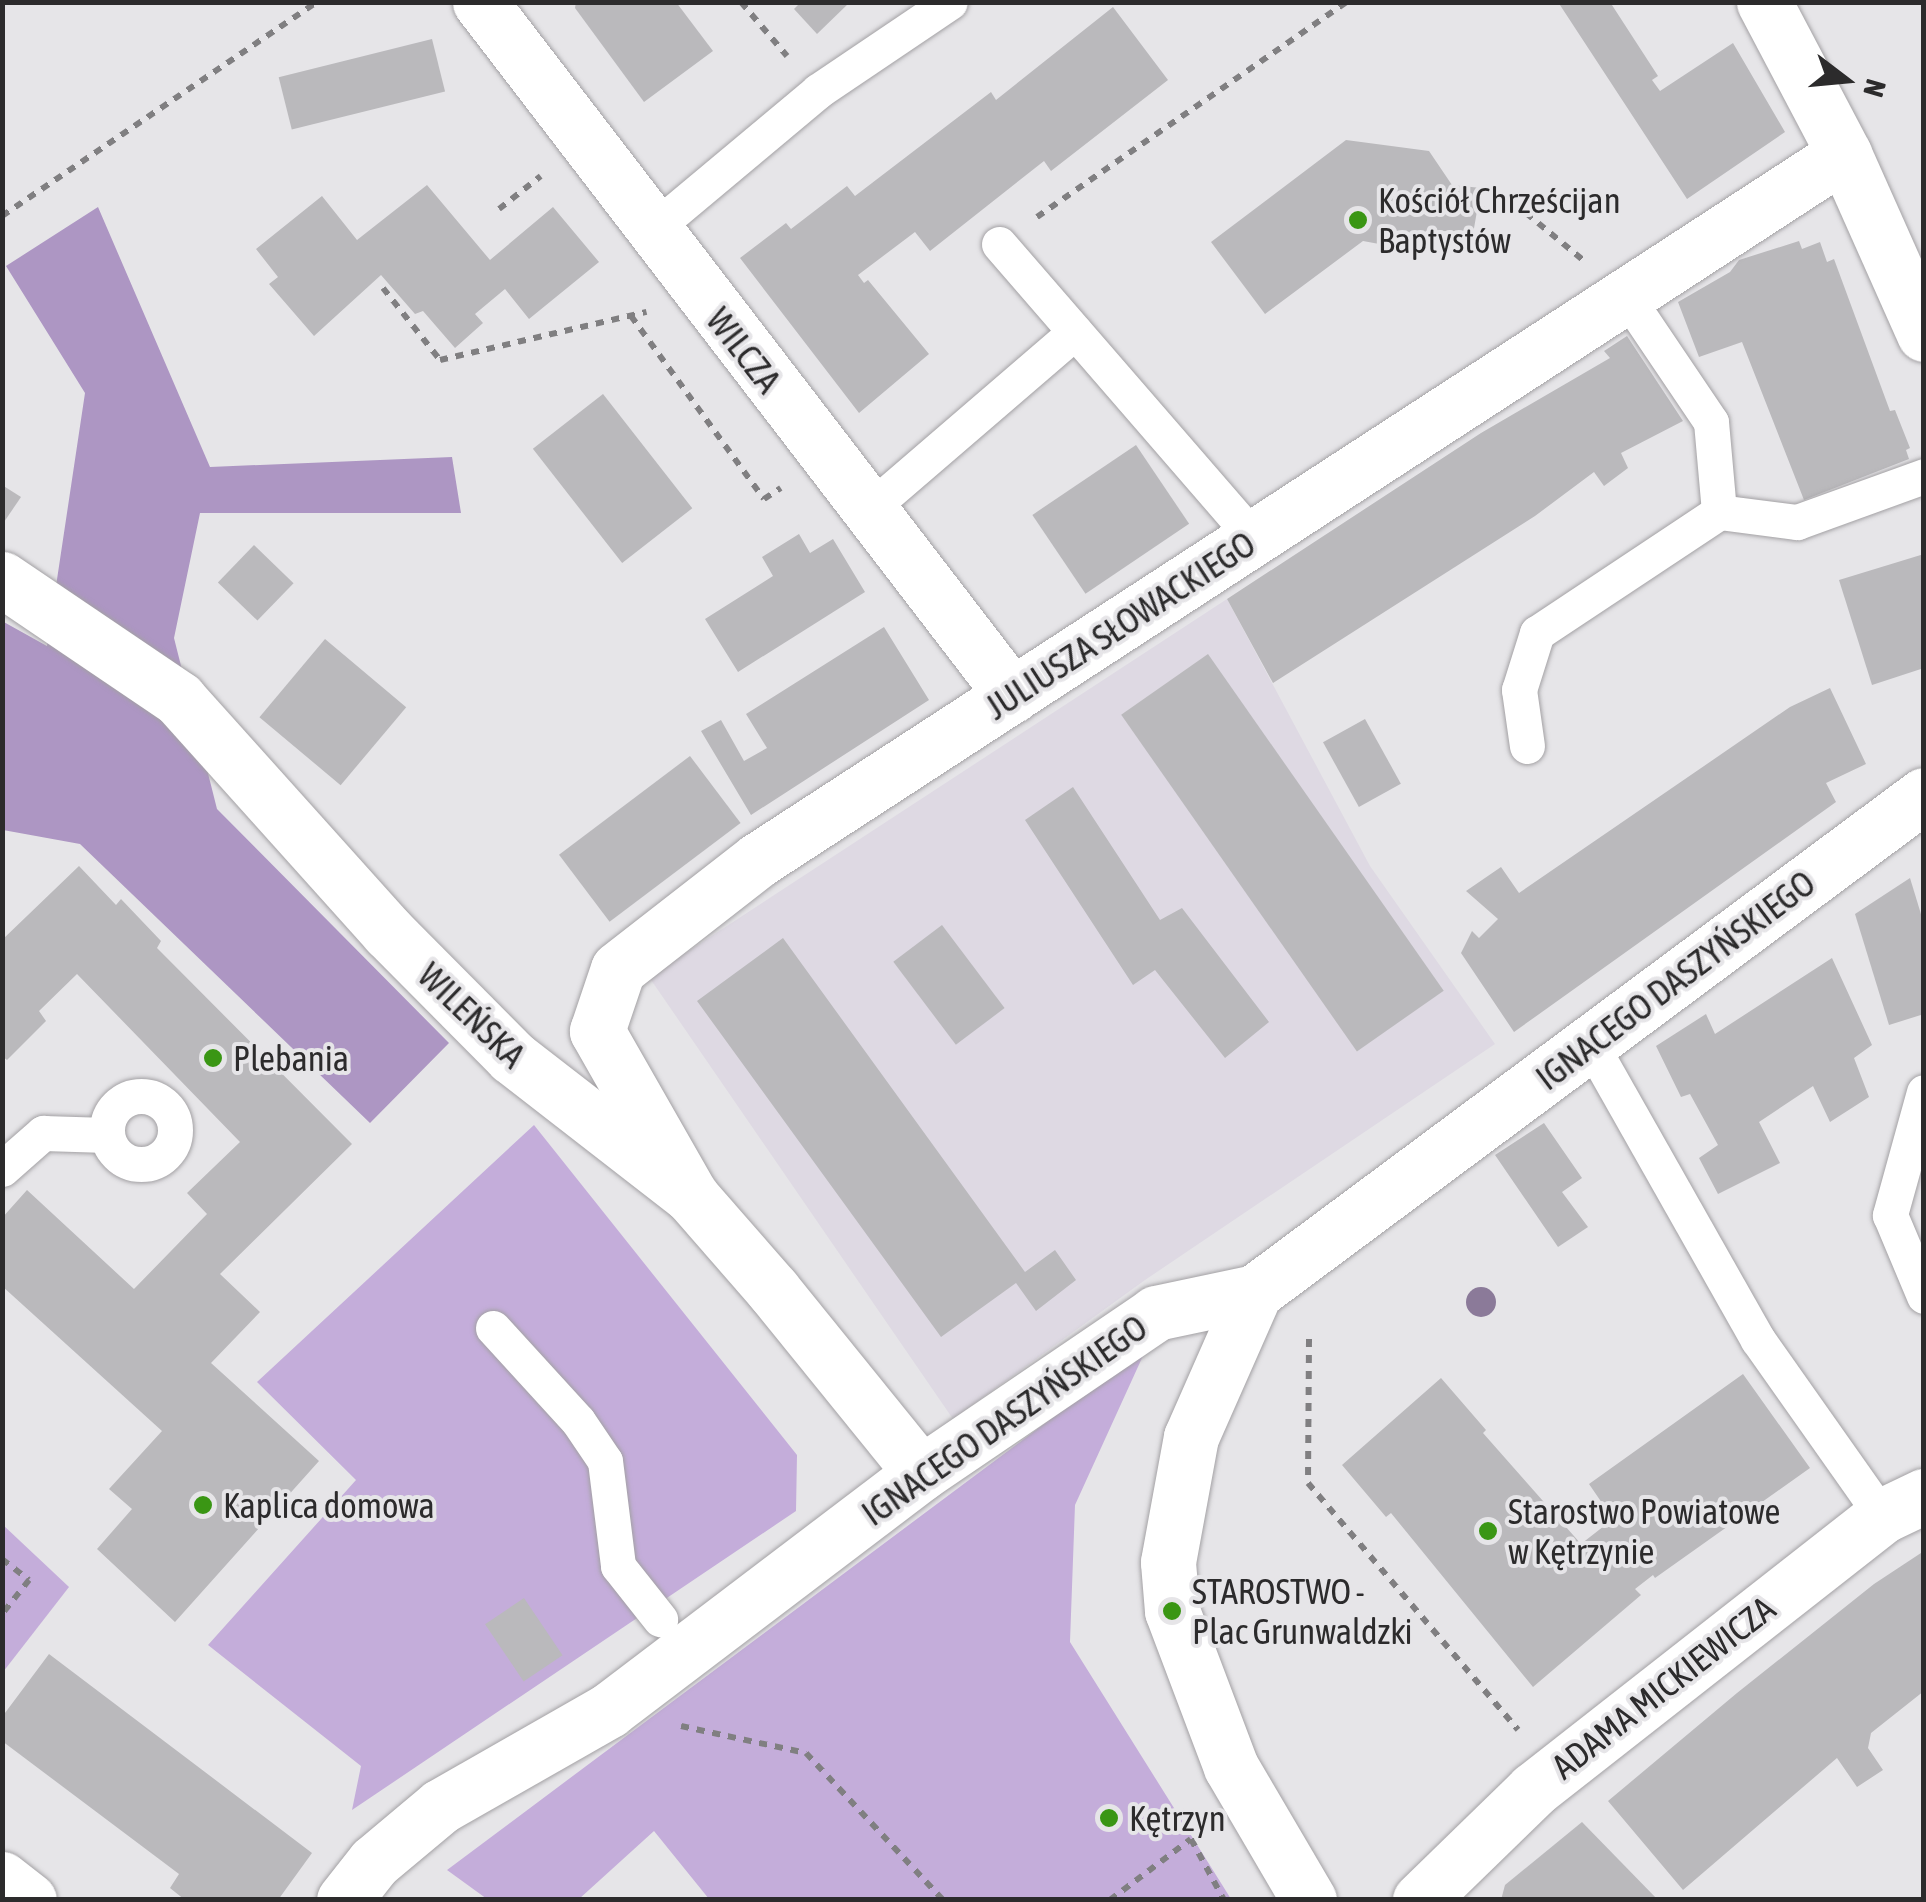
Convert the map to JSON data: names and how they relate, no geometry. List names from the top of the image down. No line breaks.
{"streets":{"street":["WILCZA","JULIUSZA SŁOWACKIEGO","IGNACEGO DASZYŃSKIEGO","WILEŃSKA","ADAMA MICKIEWICZA"]},"crossings":[["WILCZA","JULIUSZA SŁOWACKIEGO"],["JULIUSZA SŁOWACKIEGO","WILEŃSKA"],["IGNACEGO DASZYŃSKIEGO","WILEŃSKA"]],"places":["Kościół Chrześcijan Baptystów","Plebania","Kaplica domowa","Starostwo Powiatowe w Kętrzynie","STAROSTWO - Plac Grunwaldzki","Kętrzyn"],"north":"right"}
